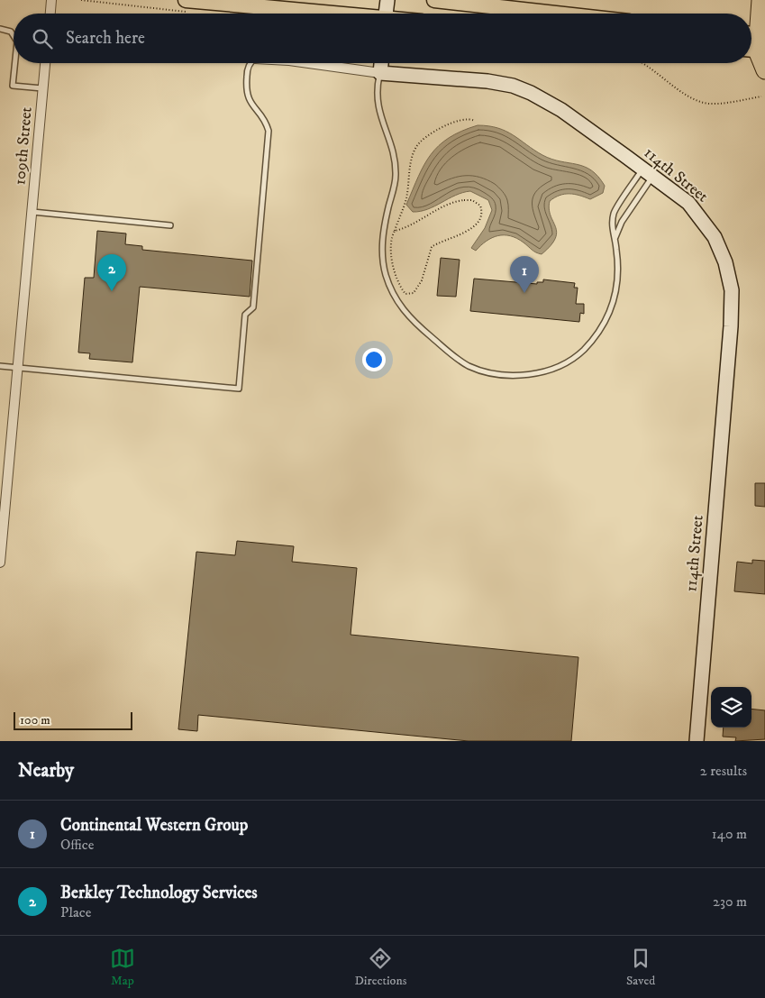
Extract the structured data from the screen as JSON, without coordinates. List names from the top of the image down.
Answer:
{
  "streets": {
    "street": ["109th Street", "114th Street"]
  },
  "scale_bar": "100 m",
  "page": {
    "search": "Search here",
    "pins": ["2", "1"],
    "scale": "100 m",
    "heading": ["Nearby", "2 results"],
    "list": [
      {
        "mark": "1",
        "name": "Continental Western Group",
        "note": "Office",
        "value": "140 m"
      },
      {
        "mark": "2",
        "name": "Berkley Technology Services",
        "note": "Place",
        "value": "230 m"
      }
    ],
    "nav": ["Map", "Directions", "Saved"]
  }
}
